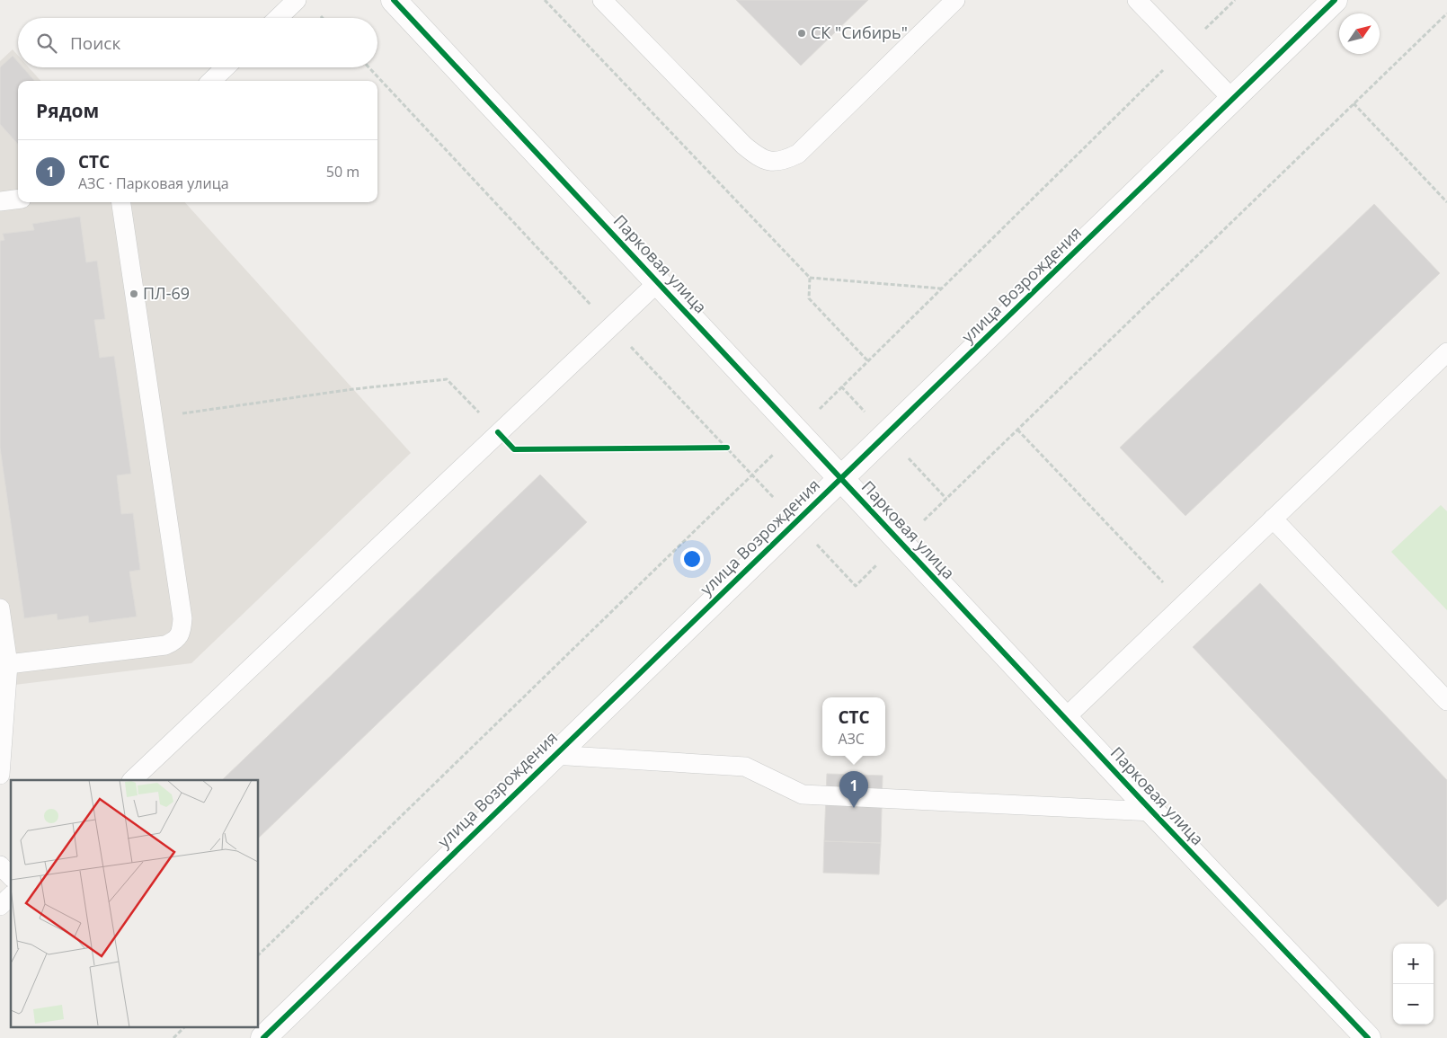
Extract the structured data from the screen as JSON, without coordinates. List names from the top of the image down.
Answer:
{
  "streets": {
    "street": ["Парковая улица", "улица Возрождения"]
  },
  "crossings": [
    ["Парковая улица", "улица Возрождения"]
  ],
  "places": ["СК \"Сибирь\"", "ПЛ-69"],
  "north": "top right",
  "page": {
    "search": "Поиск",
    "heading": "Рядом",
    "list": [
      {
        "mark": "1",
        "name": "СТС",
        "note": "АЗС · Парковая улица",
        "value": "50 m"
      }
    ],
    "popup": ["СТС", "АЗС"],
    "pins": "1",
    "map_buttons": ["+", "−"]
  }
}
